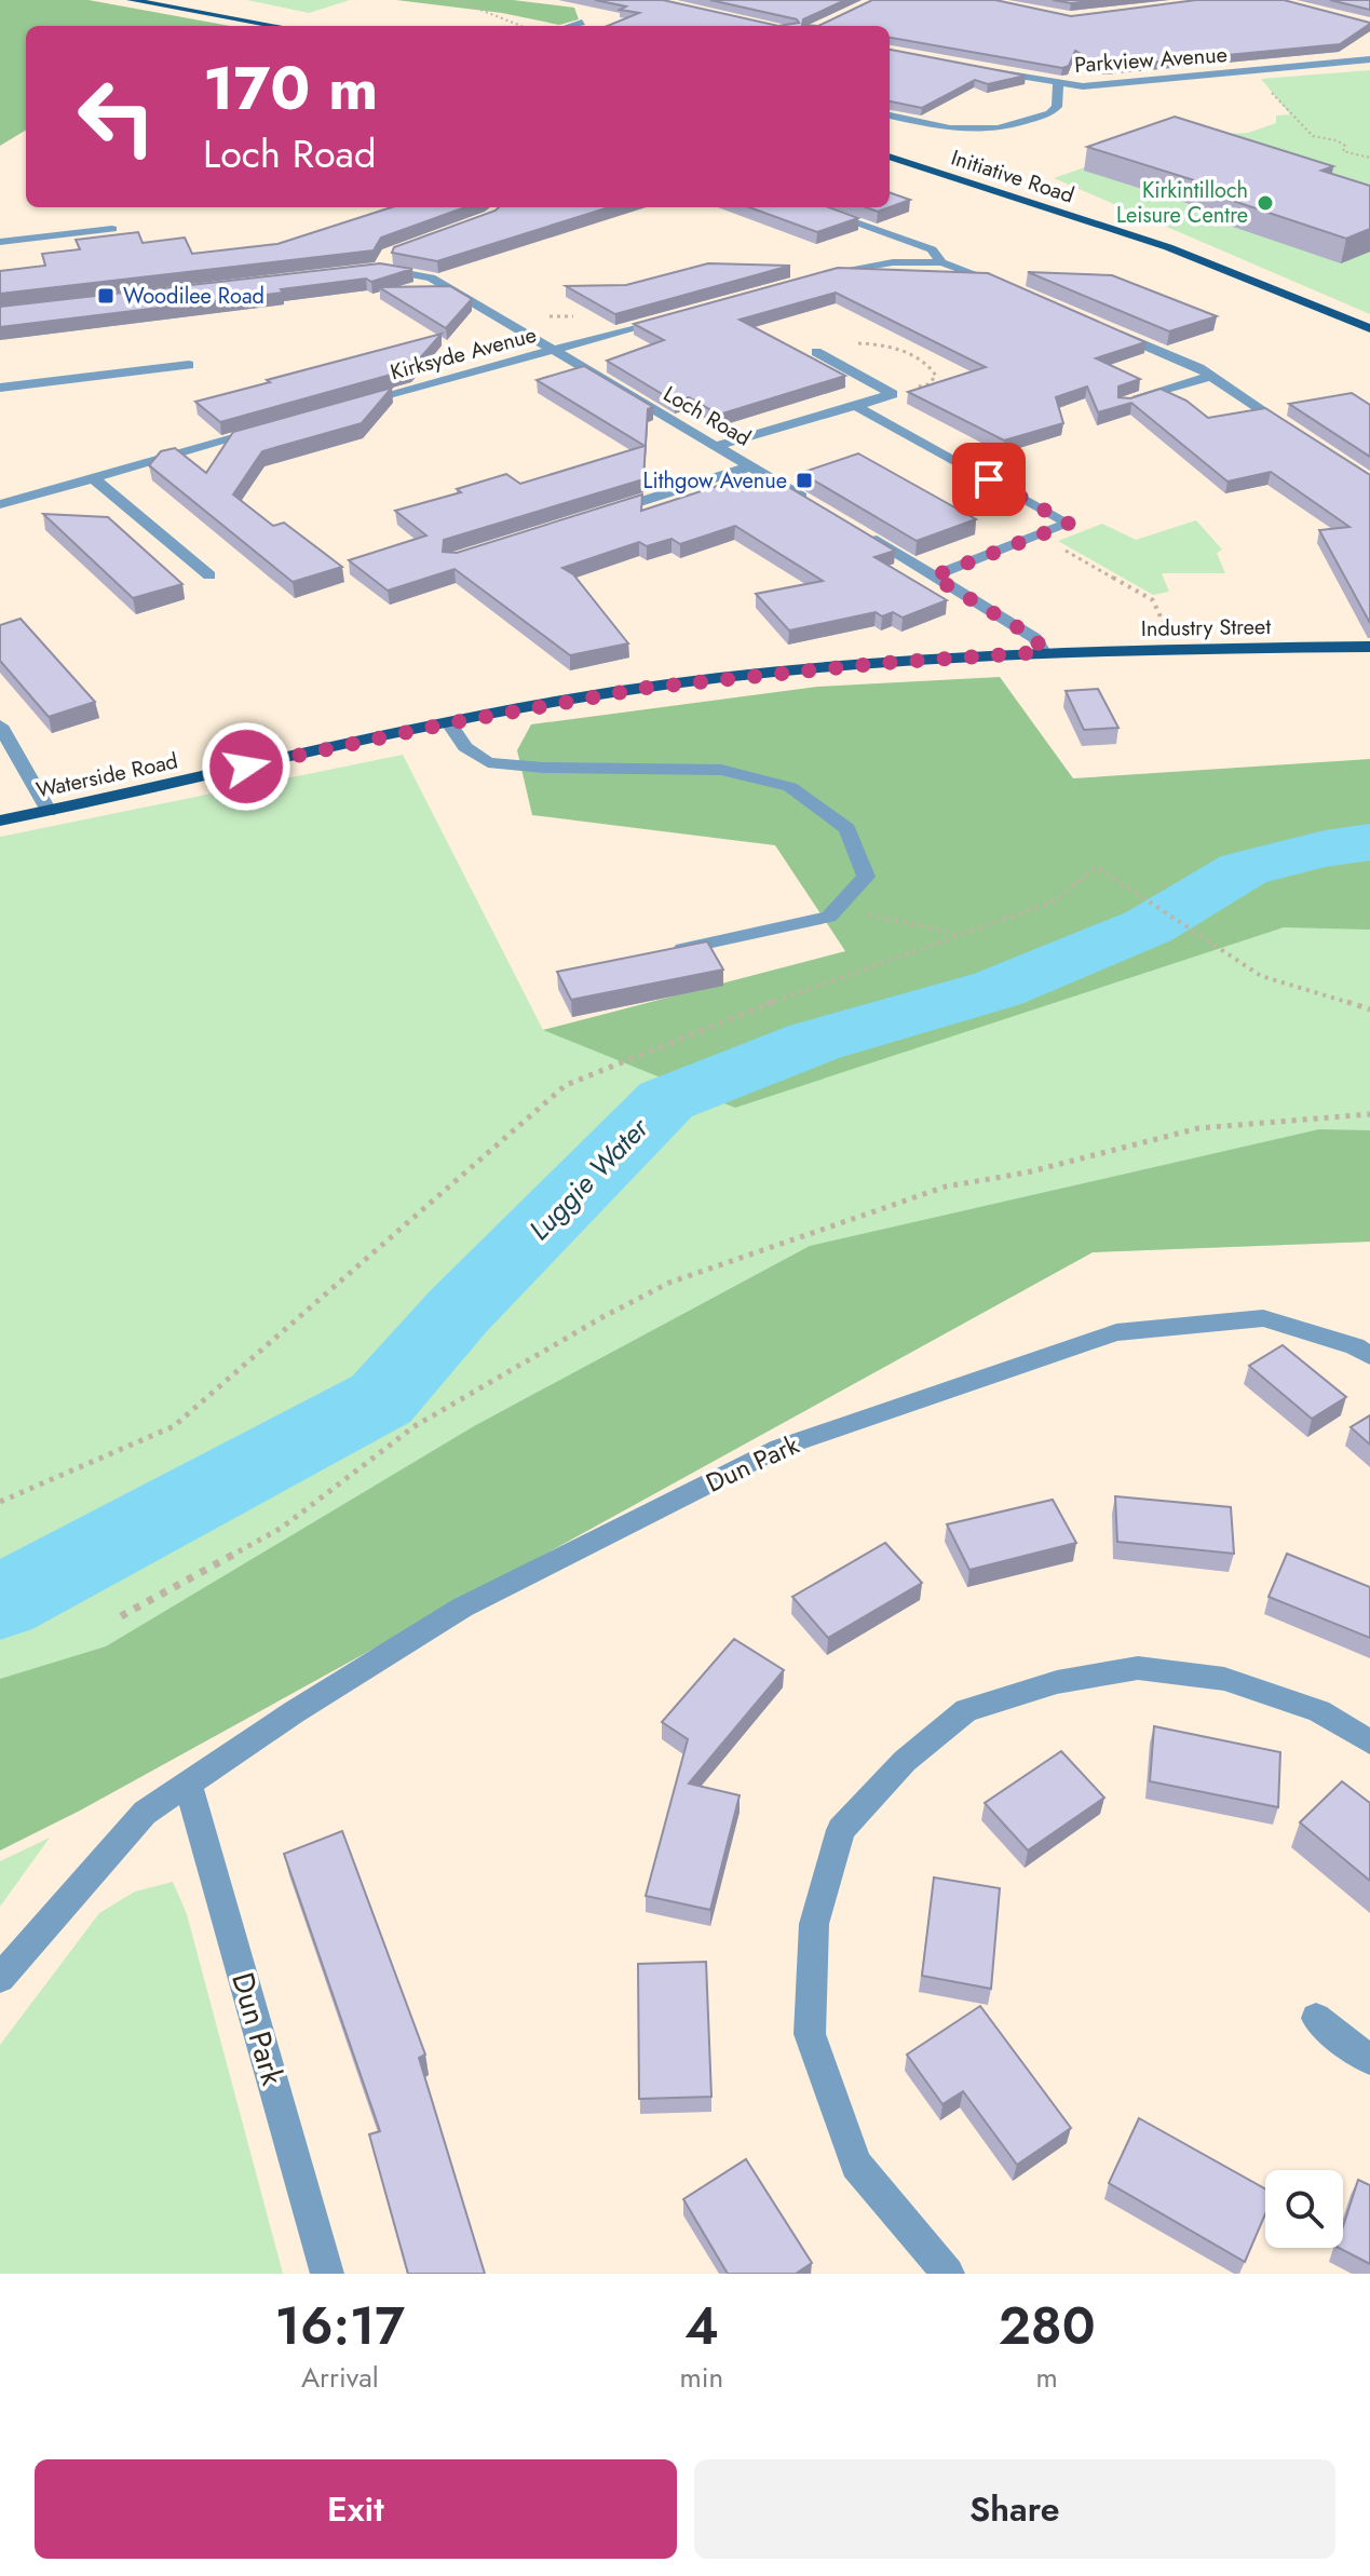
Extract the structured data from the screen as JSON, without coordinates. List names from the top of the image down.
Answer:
{
  "streets": {
    "main road": ["Initiative Road", "Industry Street", "Waterside Road"],
    "street": [
      "Parkview Avenue",
      "Kirksyde Avenue",
      "Loch Road",
      "Dun Park"
    ]
  },
  "crossings": [
    ["Kirksyde Avenue", "Loch Road"],
    ["Industry Street", "Waterside Road"]
  ],
  "water": ["Luggie Water"],
  "places": {
    "other": ["Kirkintilloch Leisure Centre"],
    "transit": ["Woodilee Road", "Lithgow Avenue"]
  },
  "page": {
    "turn": ["170 m", "Loch Road"],
    "eta": [
      "16:17",
      "Arrival",
      "4",
      "min",
      "280",
      "m"
    ],
    "buttons": ["Exit", "Share"]
  }
}
